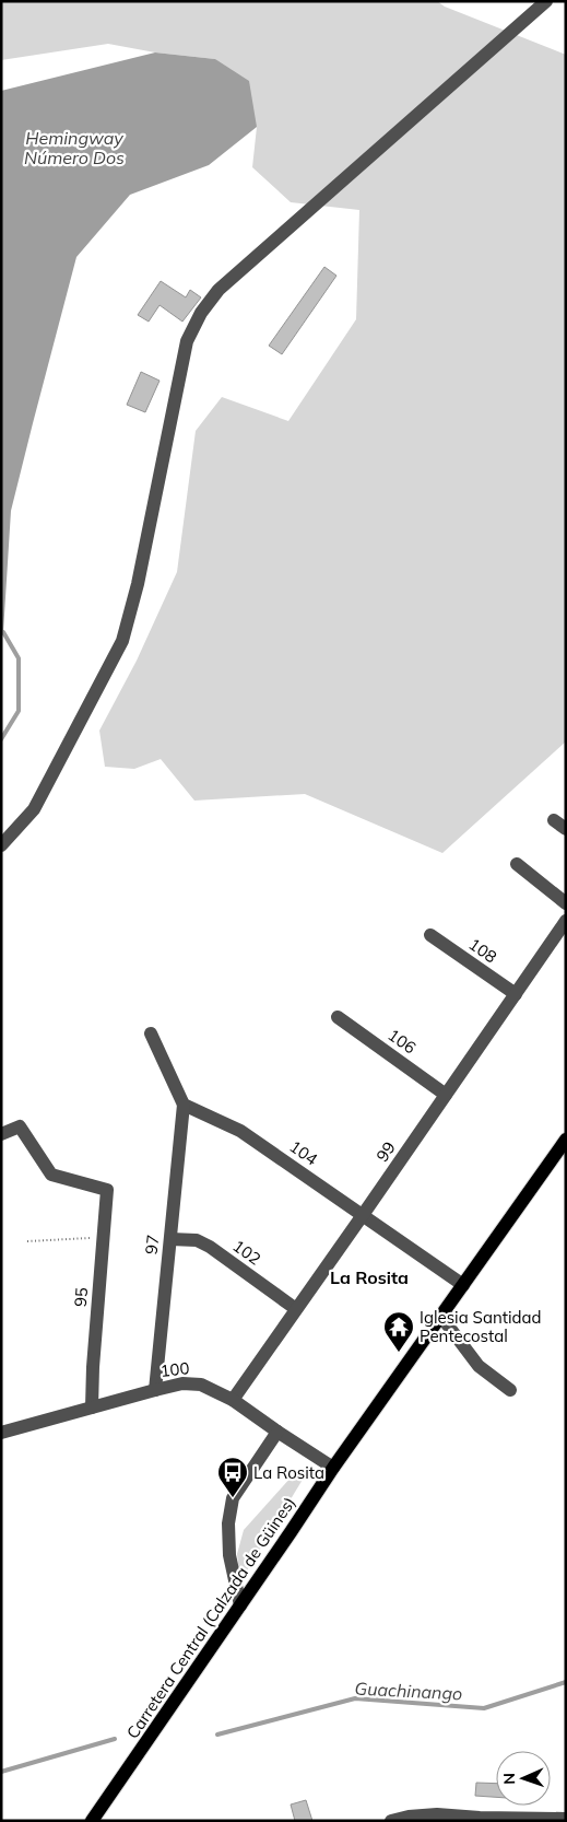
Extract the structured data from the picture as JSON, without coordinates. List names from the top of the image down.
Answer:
{
  "streets": {
    "main road": ["Carretera Central (Calzada de Güines)"],
    "street": [
      "108",
      "106",
      "99",
      "104",
      "97",
      "102",
      "95",
      "100"
    ]
  },
  "crossings": [
    ["108", "99"],
    ["106", "99"],
    ["99", "104"],
    ["99", "102"],
    ["99", "100"],
    ["104", "97"],
    ["104", "Carretera Central (Calzada de Güines)"],
    ["97", "102"],
    ["97", "100"],
    ["95", "100"],
    ["100", "Carretera Central (Calzada de Güines)"]
  ],
  "districts": ["La Rosita"],
  "water": ["Hemingway Número Dos", "Guachinango"],
  "places": {
    "temple": ["Iglesia Santidad Pentecostal"],
    "bus stop": ["La Rosita"]
  },
  "north": "left"
}
